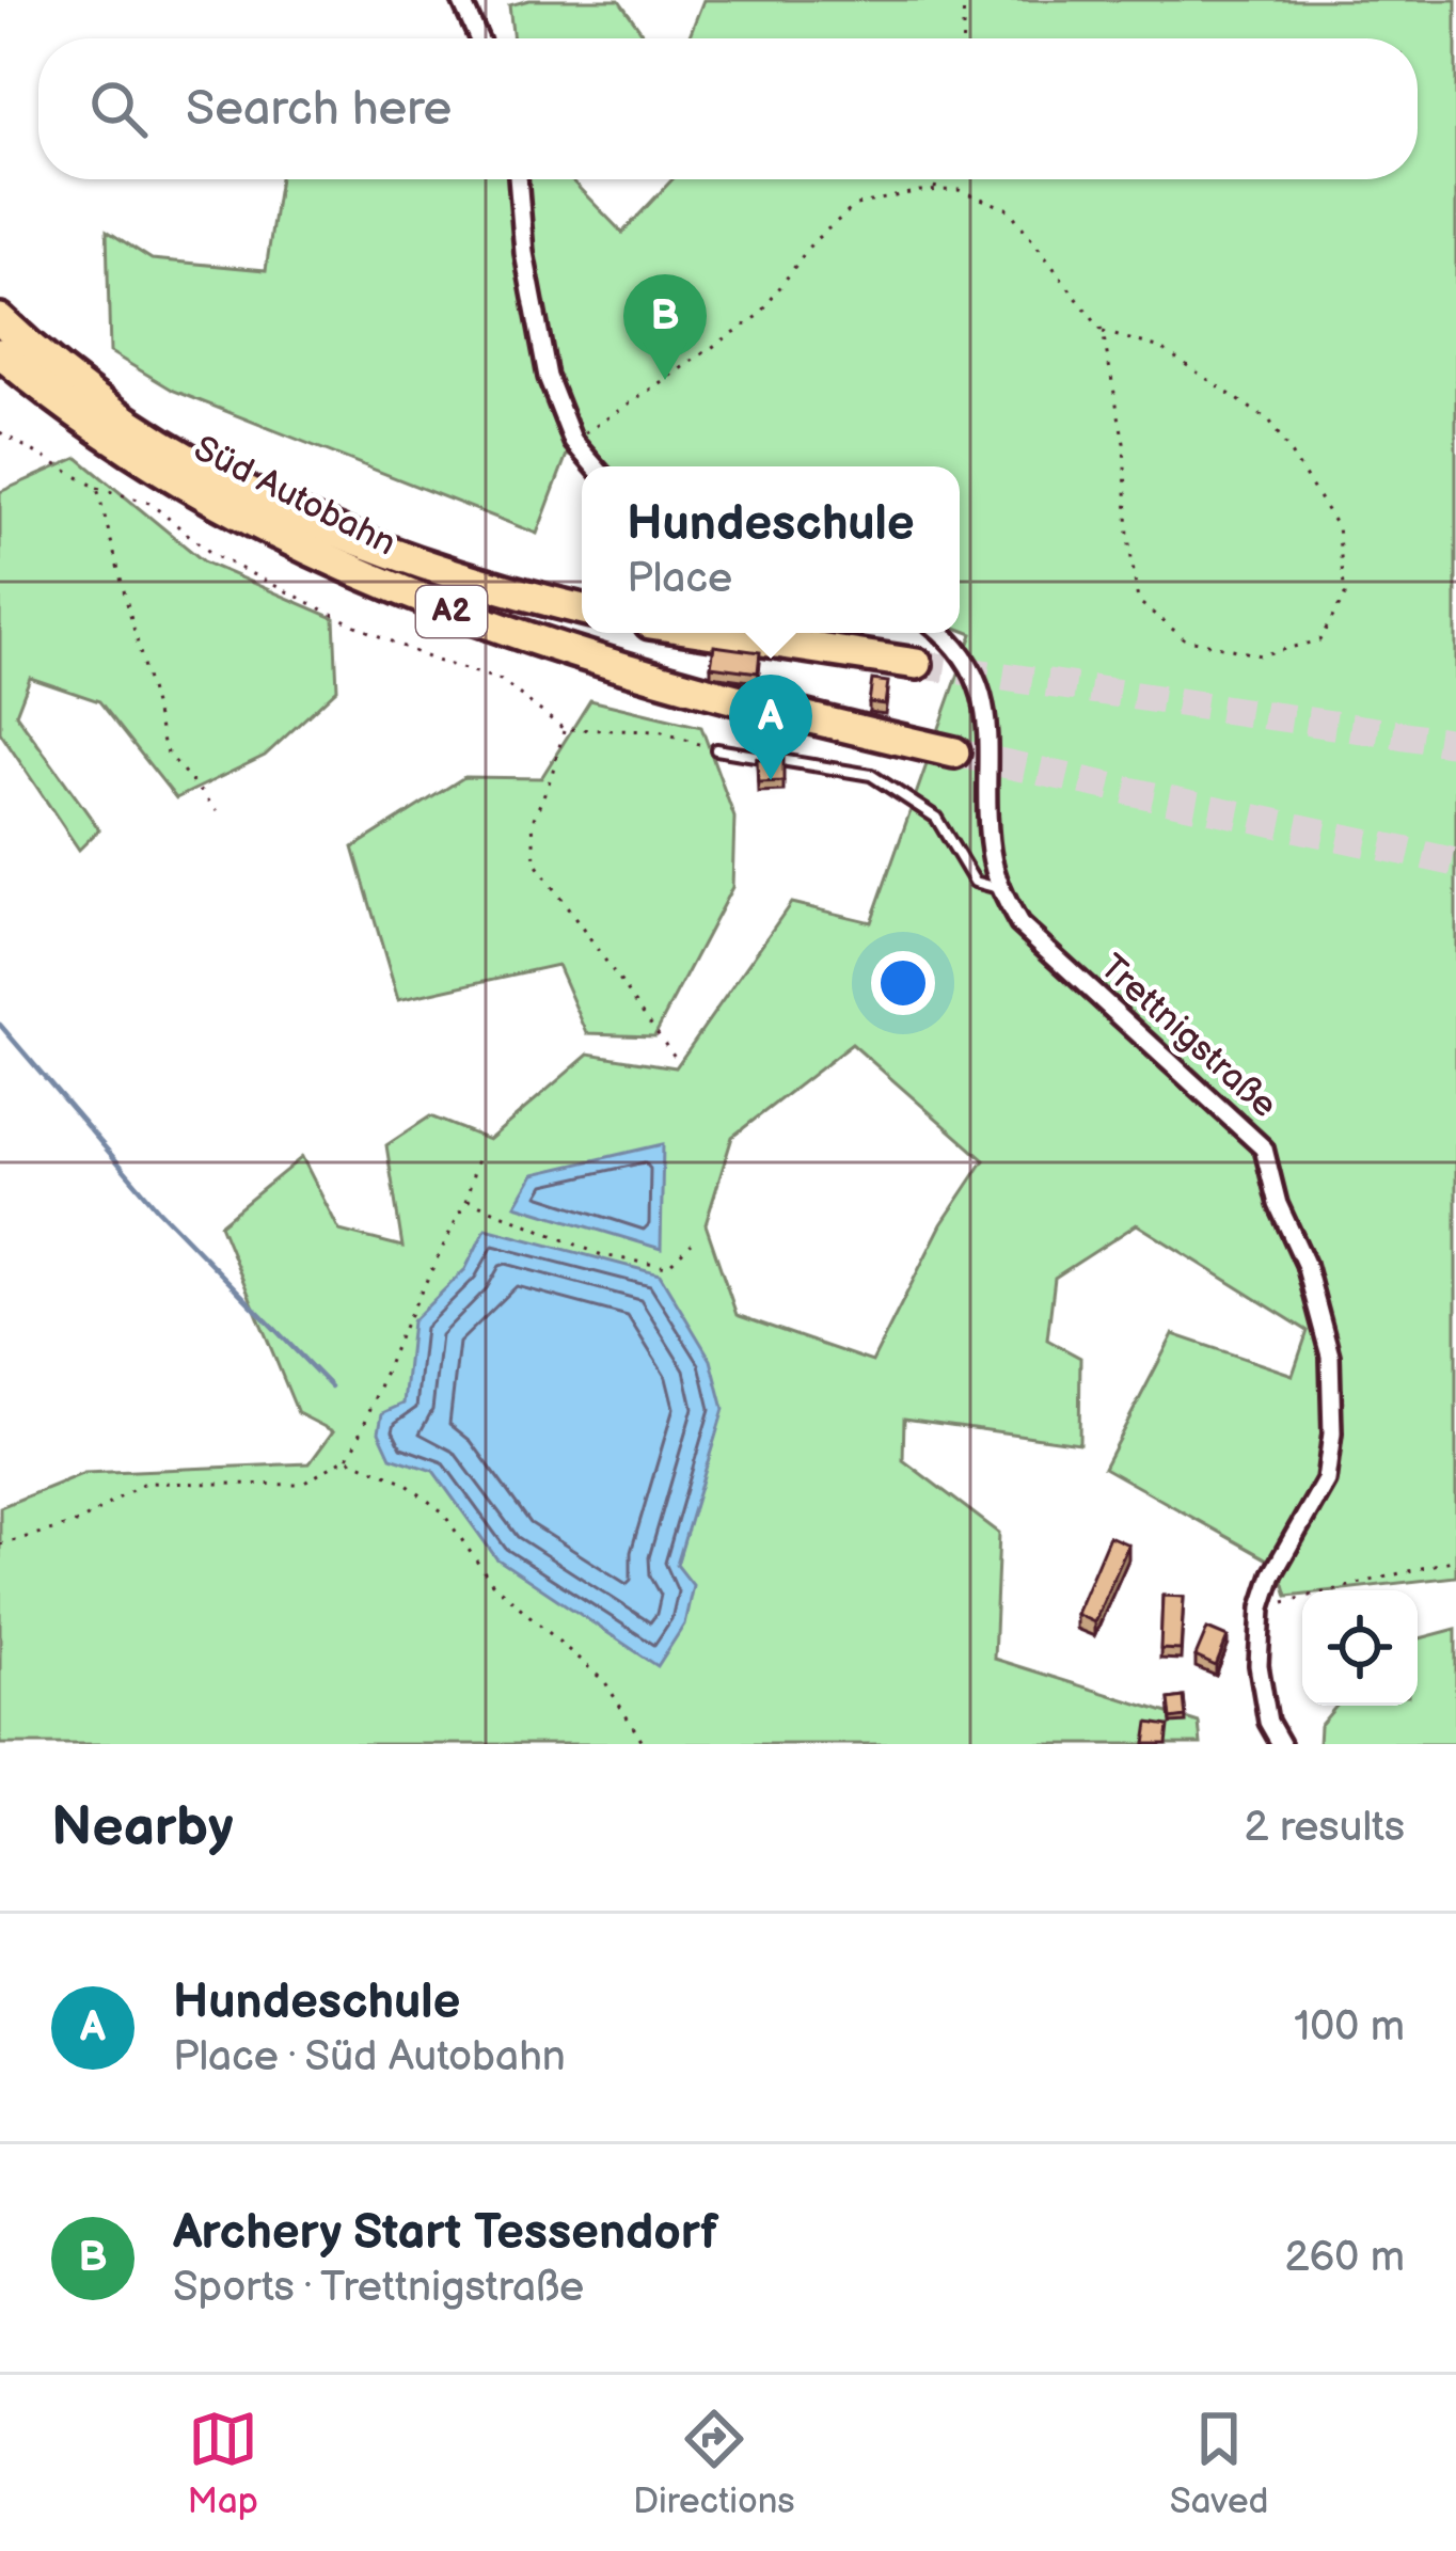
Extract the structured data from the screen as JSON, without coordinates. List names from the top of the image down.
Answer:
{
  "streets": {
    "highway": ["Süd Autobahn", "A2"],
    "street": ["Trettnigstraße"]
  },
  "page": {
    "search": "Search here",
    "pins": ["B", "A"],
    "popup": ["Hundeschule", "Place"],
    "heading": ["Nearby", "2 results"],
    "list": [
      {
        "mark": "A",
        "name": "Hundeschule",
        "note": "Place · Süd Autobahn",
        "value": "100 m"
      },
      {
        "mark": "B",
        "name": "Archery Start Tessendorf",
        "note": "Sports · Trettnigstraße",
        "value": "260 m"
      }
    ],
    "nav": ["Map", "Directions", "Saved"]
  }
}
